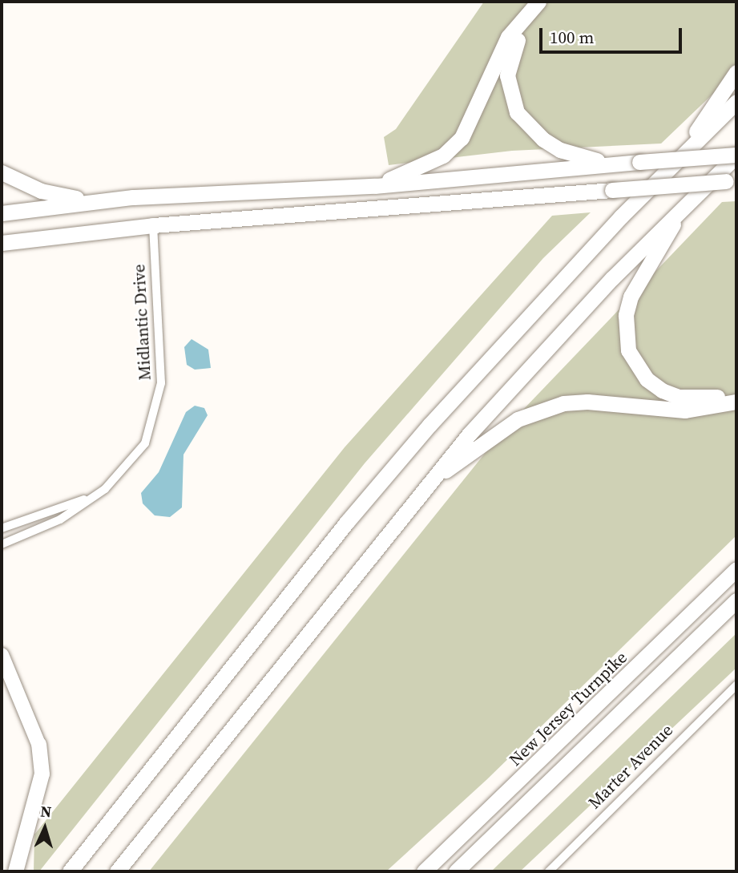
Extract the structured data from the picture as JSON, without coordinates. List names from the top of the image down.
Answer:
{
  "streets": {
    "highway": ["New Jersey Turnpike"],
    "street": ["Midlantic Drive", "Marter Avenue"]
  },
  "scale_bar": "100 m",
  "north": "top"
}
